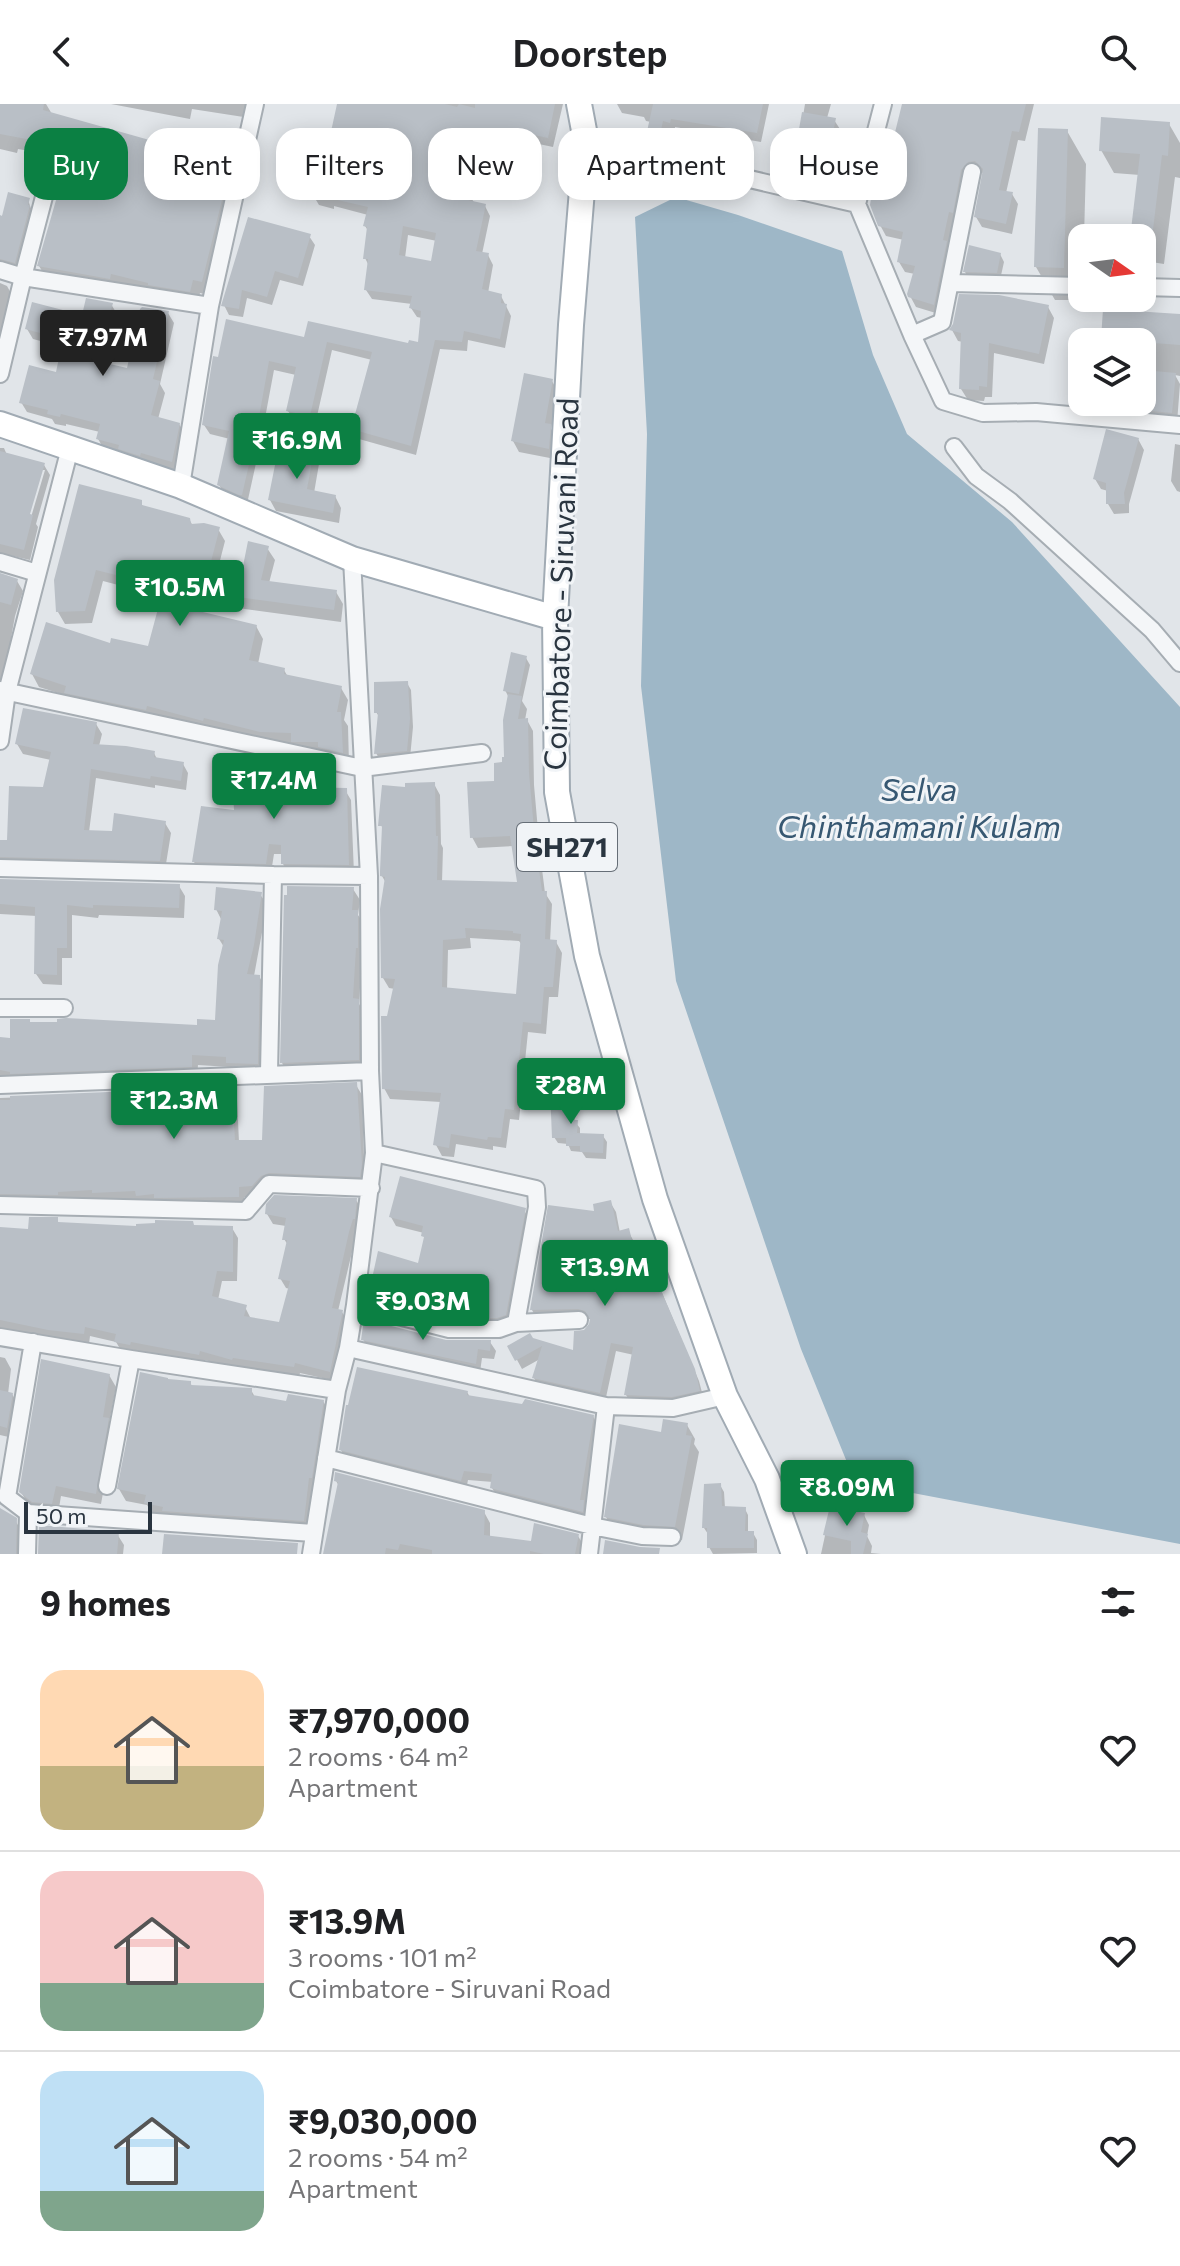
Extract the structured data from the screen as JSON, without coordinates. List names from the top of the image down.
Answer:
{
  "streets": {
    "main road": ["Coimbatore - Siruvani Road", "SH271"]
  },
  "water": ["Selva Chinthamani Kulam"],
  "scale_bar": "50 m",
  "north": "right",
  "page": {
    "header": "Doorstep",
    "chip": [
      "Buy",
      "Rent",
      "Filters",
      "New",
      "Apartment",
      "House"
    ],
    "price": [
      "₹7.97M",
      "₹16.9M",
      "₹10.5M",
      "₹17.4M",
      "₹28M",
      "₹12.3M",
      "₹13.9M",
      "₹9.03M",
      "₹8.09M"
    ],
    "scale": "50 m",
    "heading": "9 homes",
    "list": [
      {
        "name": "₹7,970,000",
        "note": "2 rooms · 64 m² · Apartment"
      },
      {
        "name": "₹13.9M",
        "note": "3 rooms · 101 m² · Coimbatore - Siruvani Road"
      },
      {
        "name": "₹9,030,000",
        "note": "2 rooms · 54 m² · Apartment"
      }
    ]
  }
}
